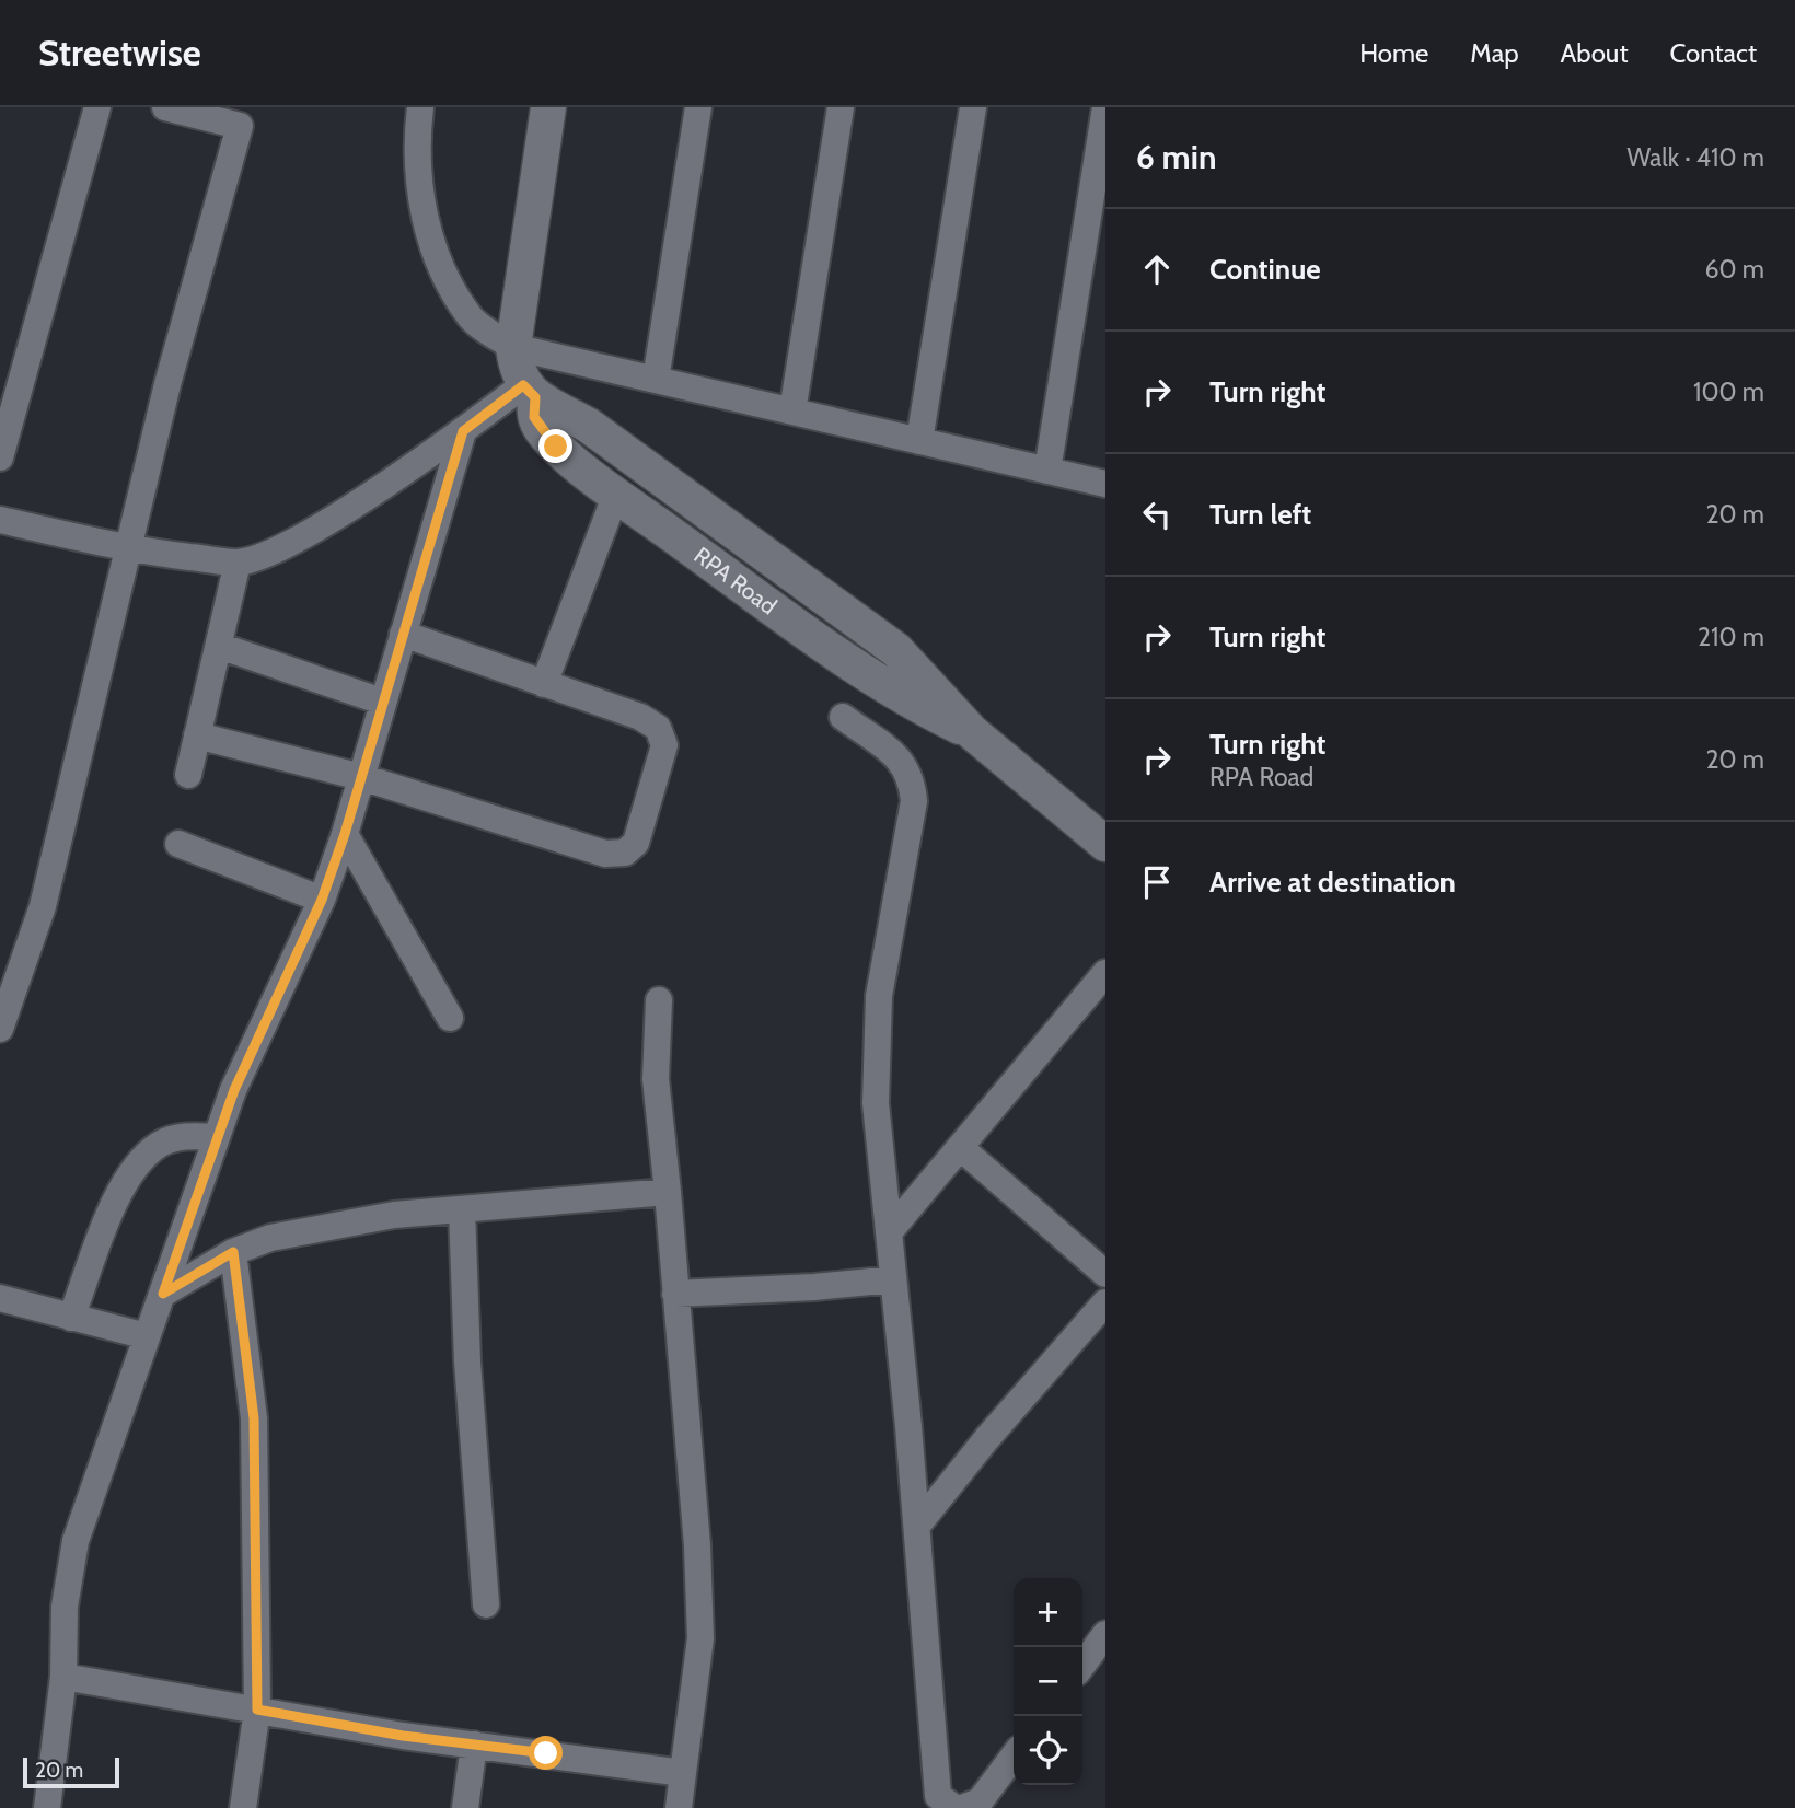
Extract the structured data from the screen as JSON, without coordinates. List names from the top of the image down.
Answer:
{
  "streets": {
    "street": ["RPA Road"]
  },
  "scale_bar": "20 m",
  "page": {
    "header": "Streetwise",
    "nav": [
      "Home",
      "Map",
      "About",
      "Contact"
    ],
    "heading": ["6 min", "Walk · 410 m"],
    "list": [
      ["Continue", "60 m"],
      ["Turn right", "100 m"],
      ["Turn left", "20 m"],
      ["Turn right", "210 m"],
      ["Turn right", "RPA Road", "20 m"],
      "Arrive at destination"
    ],
    "map_buttons": ["+", "−"],
    "scale": "20 m"
  }
}
